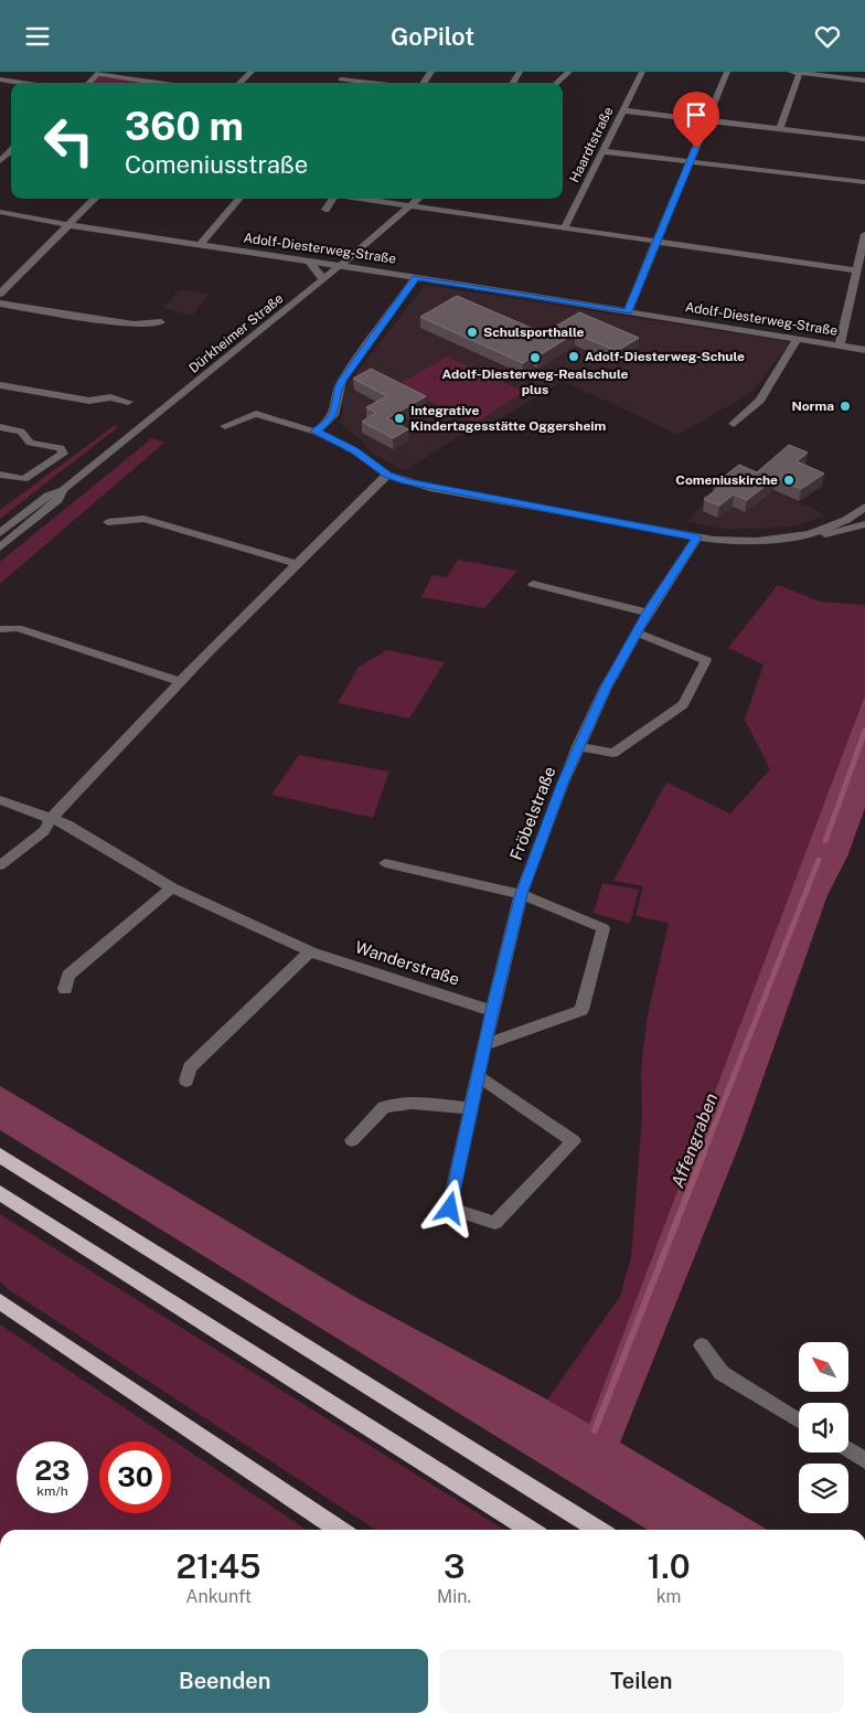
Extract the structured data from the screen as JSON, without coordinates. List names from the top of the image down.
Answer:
{
  "streets": {
    "street": [
      "Haardtstraße",
      "Adolf-Diesterweg-Straße",
      "Dürkheimer Straße",
      "Fröbelstraße",
      "Wanderstraße"
    ]
  },
  "crossings": [
    ["Adolf-Diesterweg-Straße", "Dürkheimer Straße"],
    ["Fröbelstraße", "Wanderstraße"]
  ],
  "water": ["Affengraben"],
  "places": [
    "Schulsporthalle",
    "Adolf-Diesterweg-Schule",
    "Adolf-Diesterweg-Realschule plus",
    "Norma",
    "Integrative Kindertagesstätte Oggersheim",
    "Comeniuskirche"
  ],
  "north": "top left",
  "page": {
    "header": "GoPilot",
    "turn": ["360 m", "Comeniusstraße"],
    "speed": "23 km/h",
    "limit": "30",
    "eta": [
      "21:45",
      "Ankunft",
      "3",
      "Min.",
      "1.0",
      "km"
    ],
    "buttons": ["Beenden", "Teilen"]
  }
}
